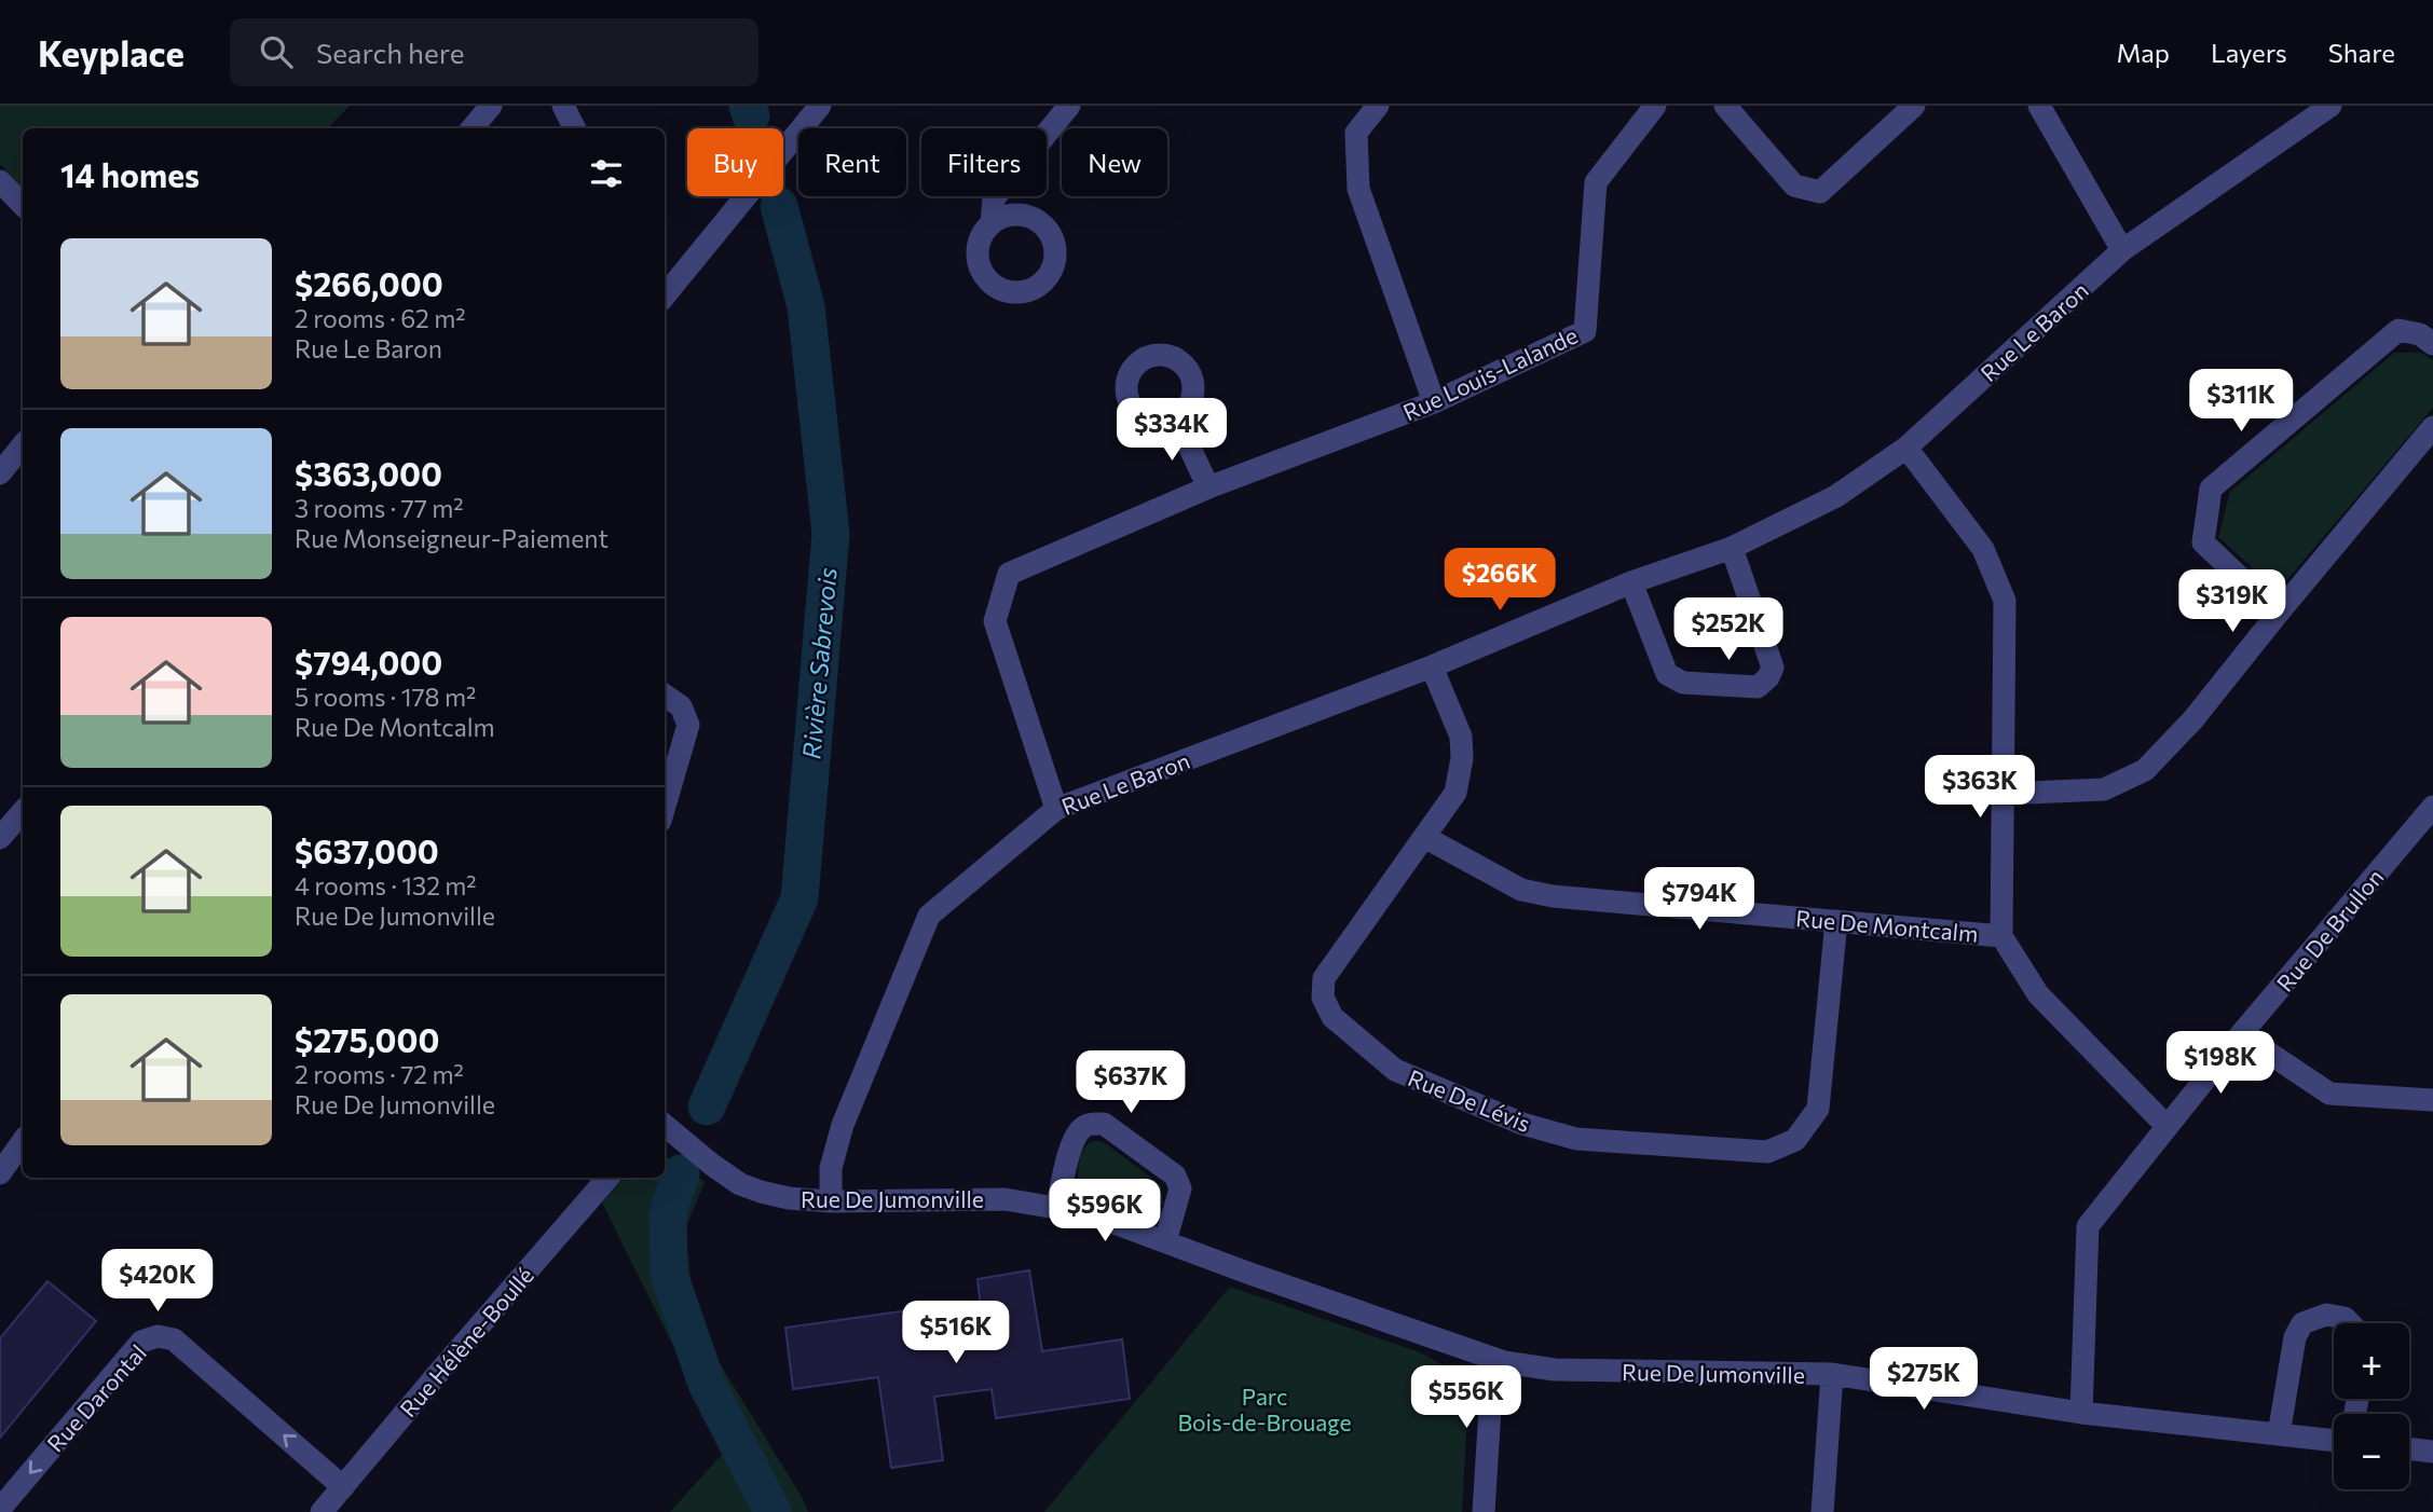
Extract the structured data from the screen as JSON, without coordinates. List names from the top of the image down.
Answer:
{
  "streets": {
    "street": [
      "Rue Le Baron",
      "Rue Louis-Lalande",
      "Rue De Montcalm",
      "Rue De Brullon",
      "Rue De Lévis",
      "Rue De Jumonville",
      "Rue Hélène-Boullé",
      "Rue Darontal"
    ]
  },
  "crossings": [
    ["Rue Le Baron", "Rue Louis-Lalande"],
    ["Rue Le Baron", "Rue De Lévis"],
    ["Rue Le Baron", "Rue De Jumonville"],
    ["Rue De Montcalm", "Rue De Lévis"],
    ["Rue De Brullon", "Rue De Jumonville"],
    ["Rue Hélène-Boullé", "Rue Darontal"]
  ],
  "water": ["Rivière Sabrevois"],
  "parks": ["Parc Bois-de-Brouage"],
  "page": {
    "header": "Keyplace",
    "search": "Search here",
    "nav": ["Map", "Layers", "Share"],
    "chip": [
      "Buy",
      "Rent",
      "Filters",
      "New"
    ],
    "heading": "14 homes",
    "list": [
      {
        "name": "$266,000",
        "note": "2 rooms · 62 m² · Rue Le Baron"
      },
      {
        "name": "$363,000",
        "note": "3 rooms · 77 m² · Rue Monseigneur-Paiement"
      },
      {
        "name": "$794,000",
        "note": "5 rooms · 178 m² · Rue De Montcalm"
      },
      {
        "name": "$637,000",
        "note": "4 rooms · 132 m² · Rue De Jumonville"
      },
      {
        "name": "$275,000",
        "note": "2 rooms · 72 m² · Rue De Jumonville"
      }
    ],
    "price": [
      "$311K",
      "$334K",
      "$266K",
      "$319K",
      "$252K",
      "$363K",
      "$794K",
      "$198K",
      "$637K",
      "$596K",
      "$420K",
      "$516K",
      "$275K",
      "$556K"
    ],
    "map_buttons": ["+", "−"]
  }
}
